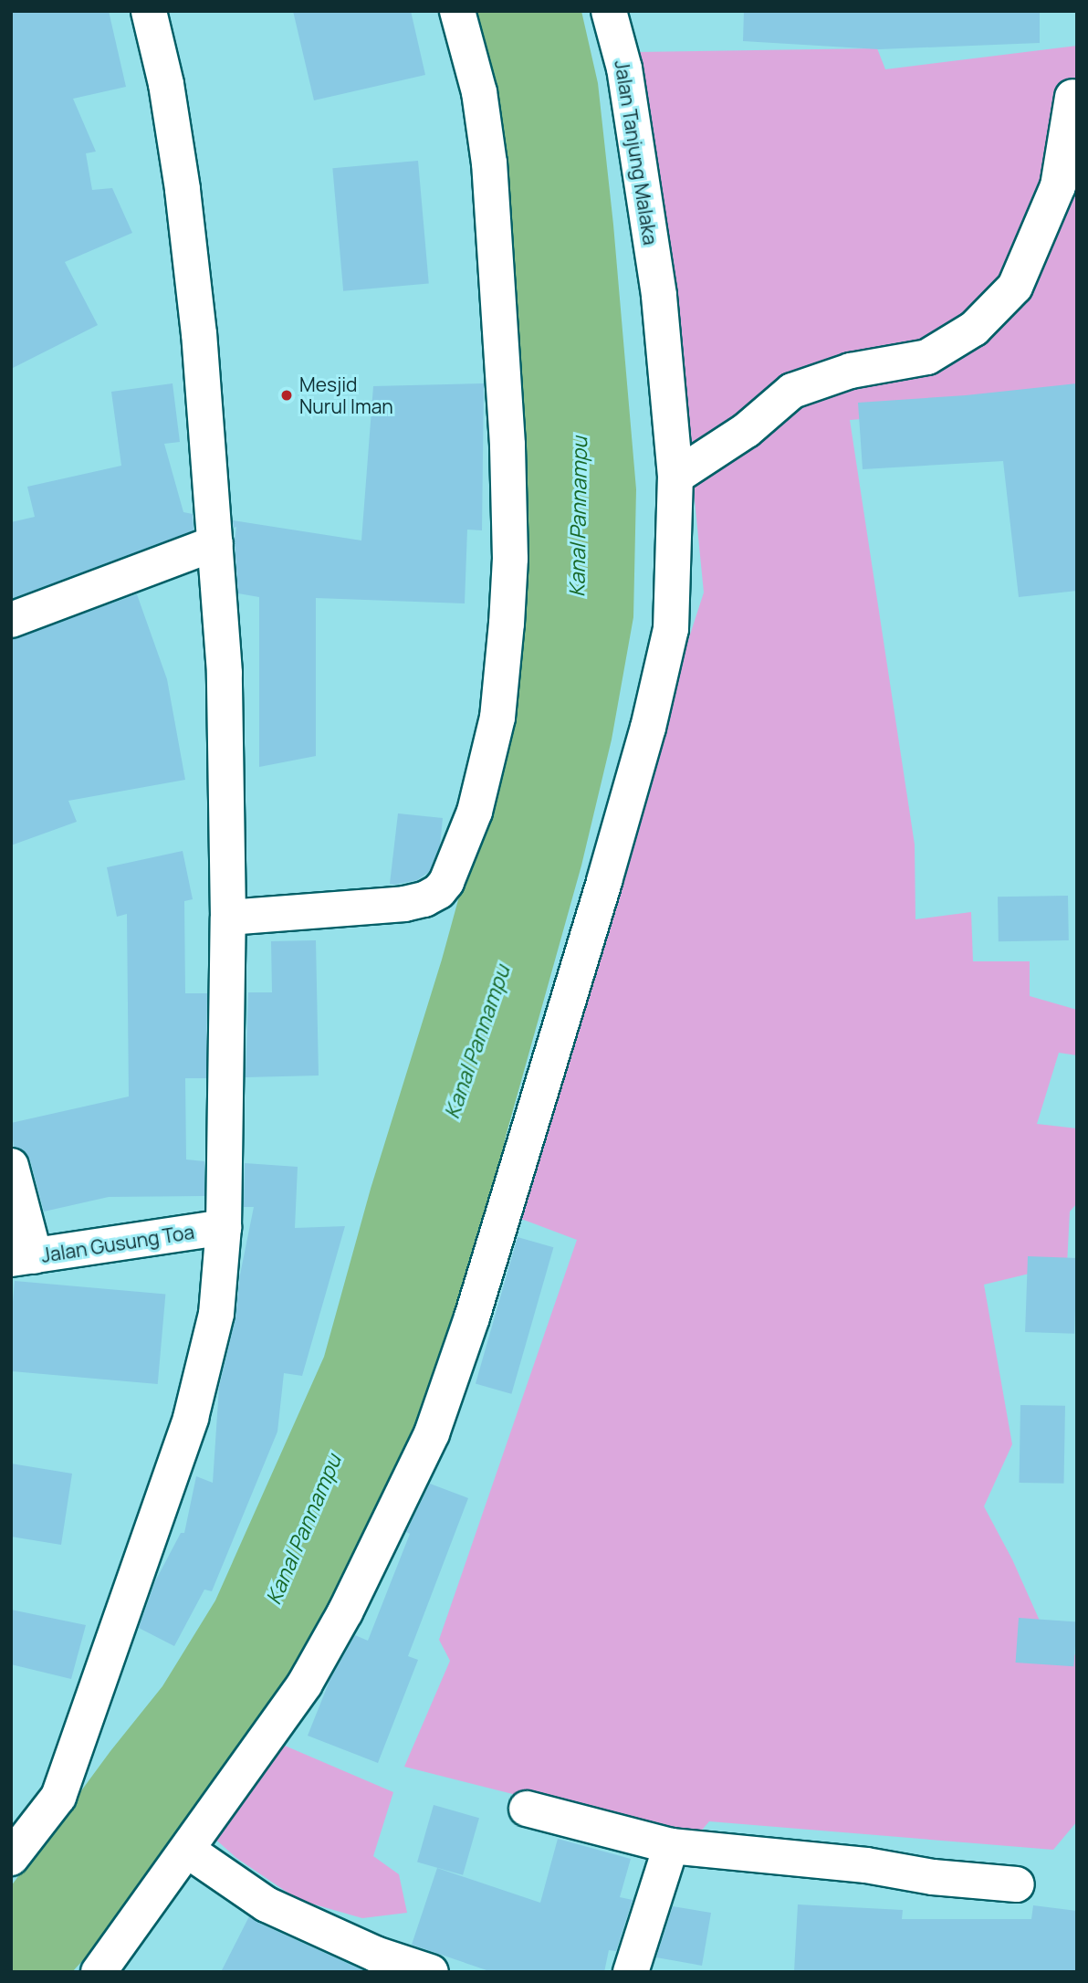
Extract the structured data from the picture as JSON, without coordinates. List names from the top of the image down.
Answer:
{
  "streets": {
    "street": ["Jalan Tanjung Malaka", "Jalan Gusung Toa"]
  },
  "water": ["Kanal Pannampu"],
  "places": ["Mesjid Nurul Iman"]
}
